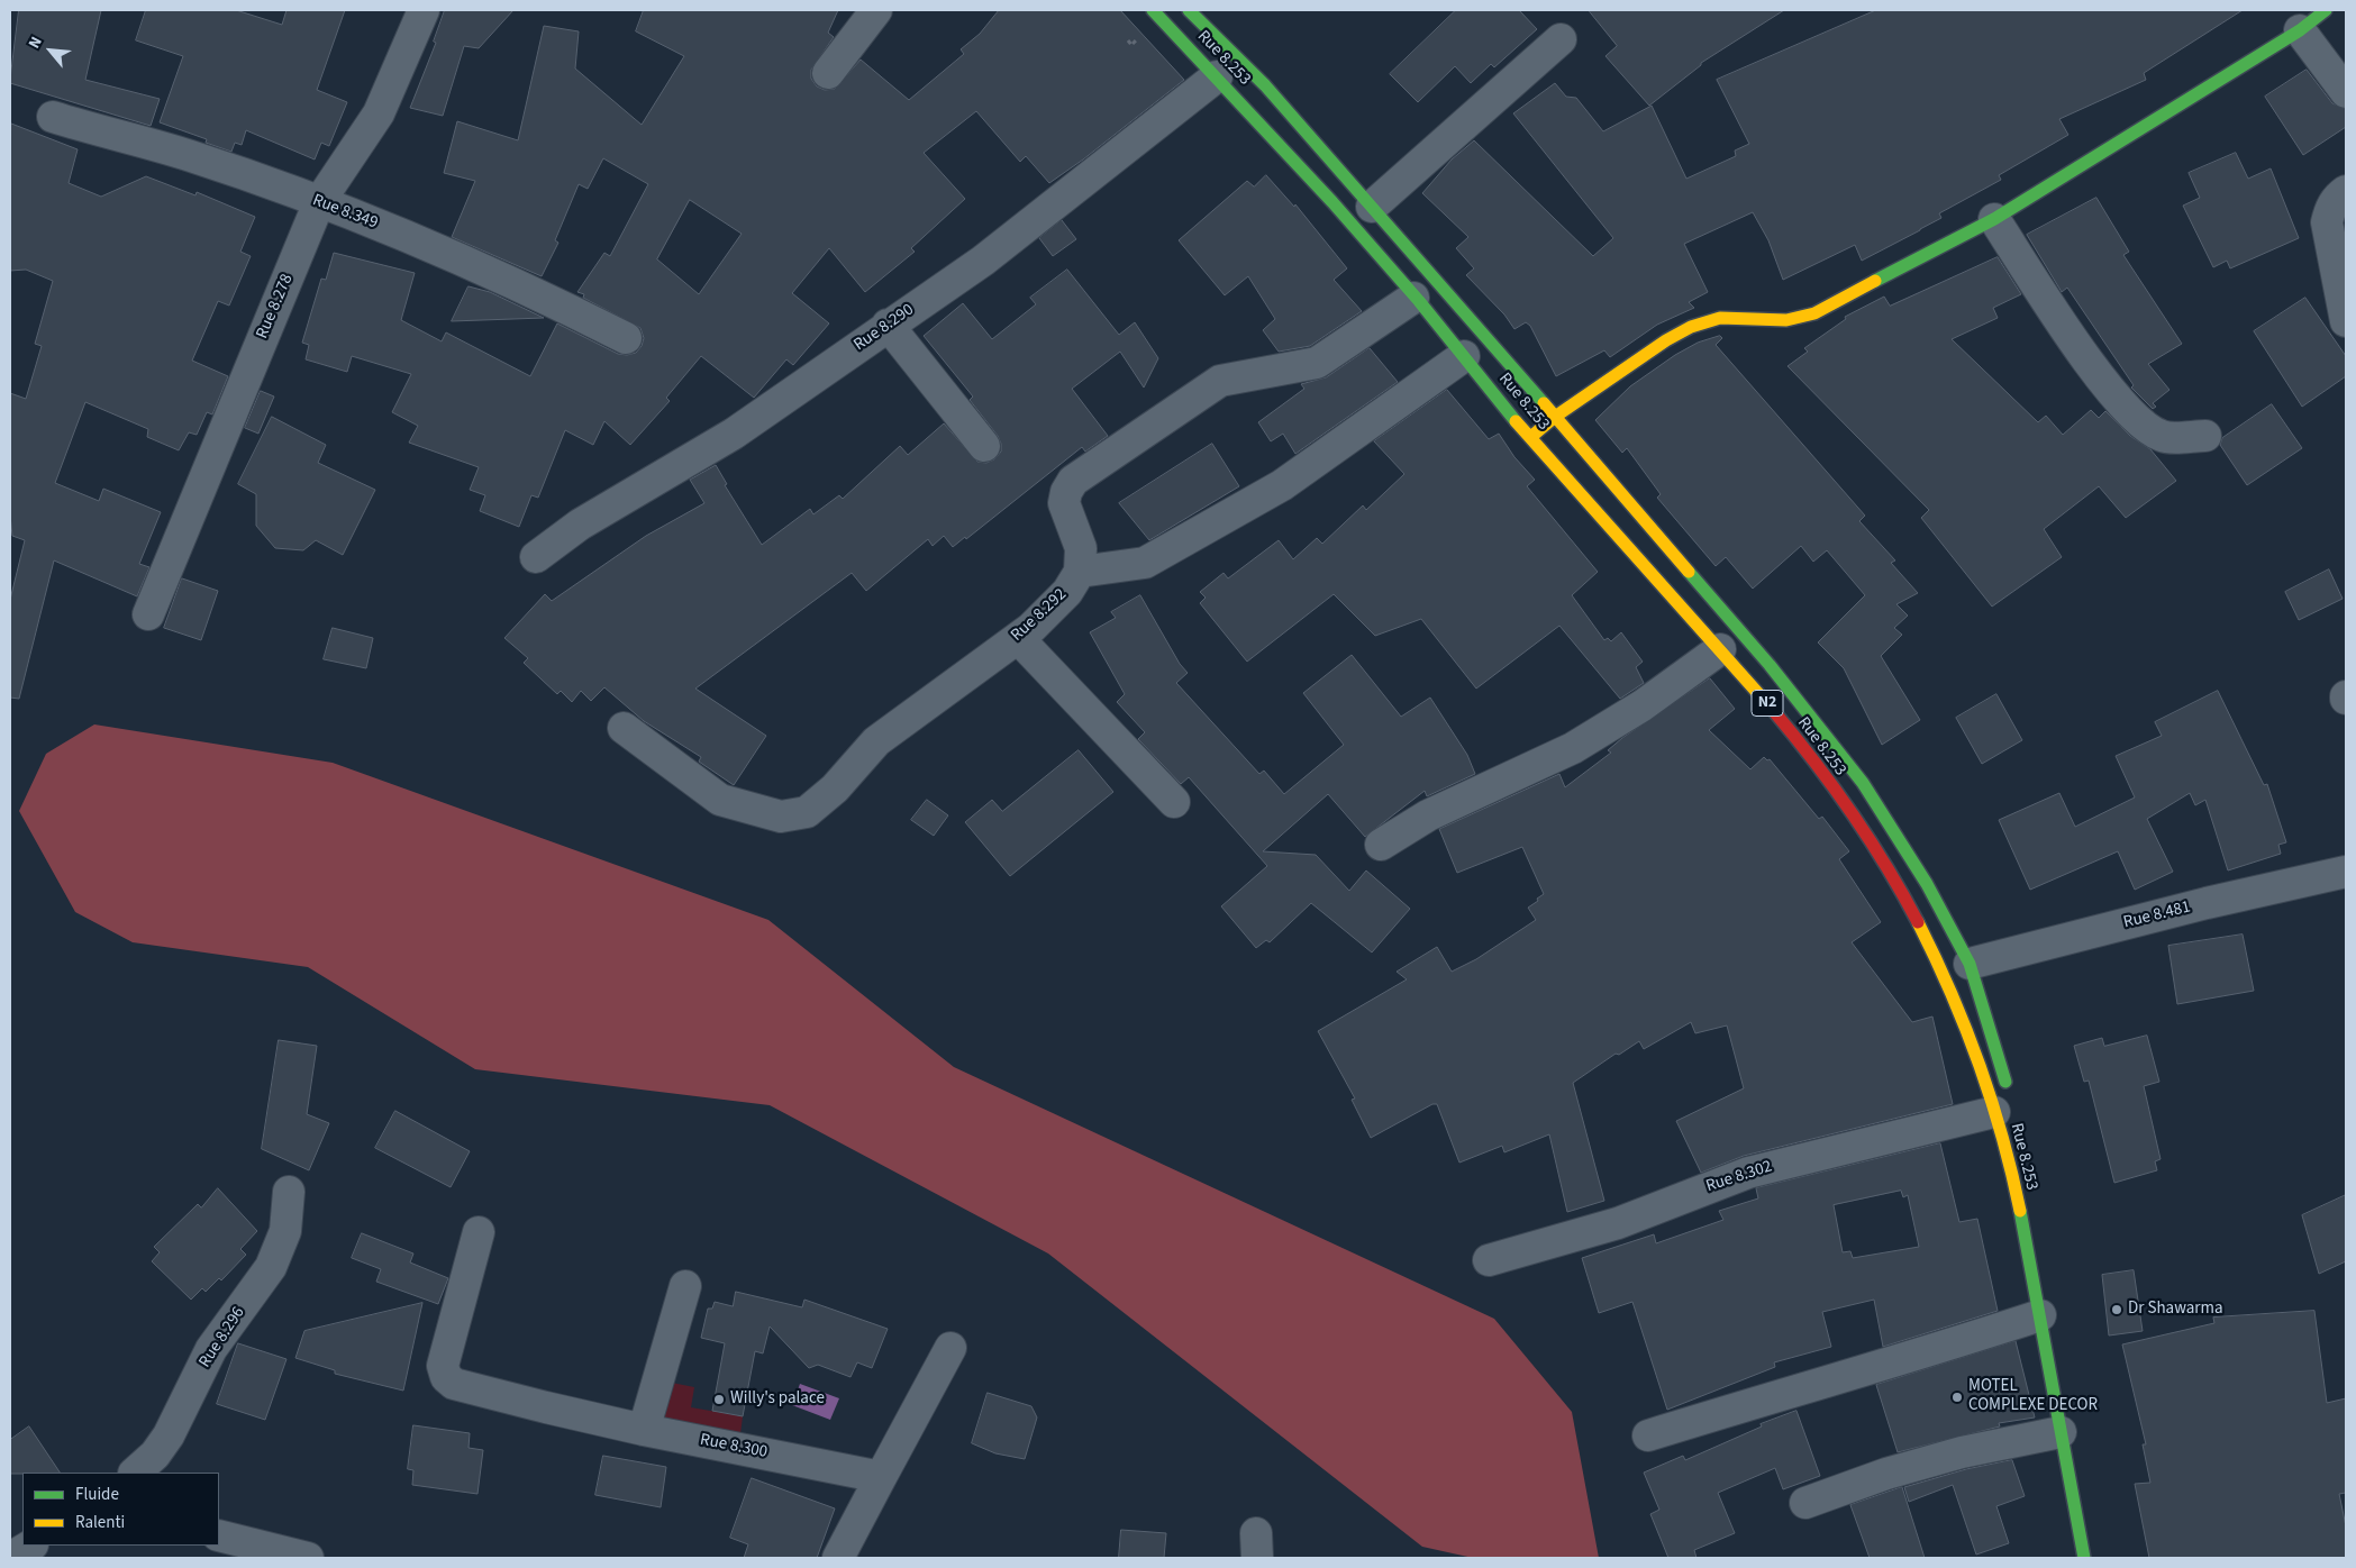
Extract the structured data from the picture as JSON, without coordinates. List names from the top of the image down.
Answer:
{
  "streets": {
    "main road": ["Rue 8.253", "N2"],
    "street": [
      "Rue 8.349",
      "Rue 8.278",
      "Rue 8.290",
      "Rue 8.292",
      "Rue 8.481",
      "Rue 8.302",
      "Rue 8.296",
      "Rue 8.300"
    ]
  },
  "crossings": [
    ["Rue 8.253", "Rue 8.290"],
    ["Rue 8.253", "Rue 8.481"],
    ["Rue 8.253", "Rue 8.302"],
    ["Rue 8.349", "Rue 8.278"]
  ],
  "places": ["Dr Shawarma", "MOTEL COMPLEXE DECOR", "Willy's palace"],
  "legend": ["Fluide", "Ralenti"],
  "north": "top left"
}
